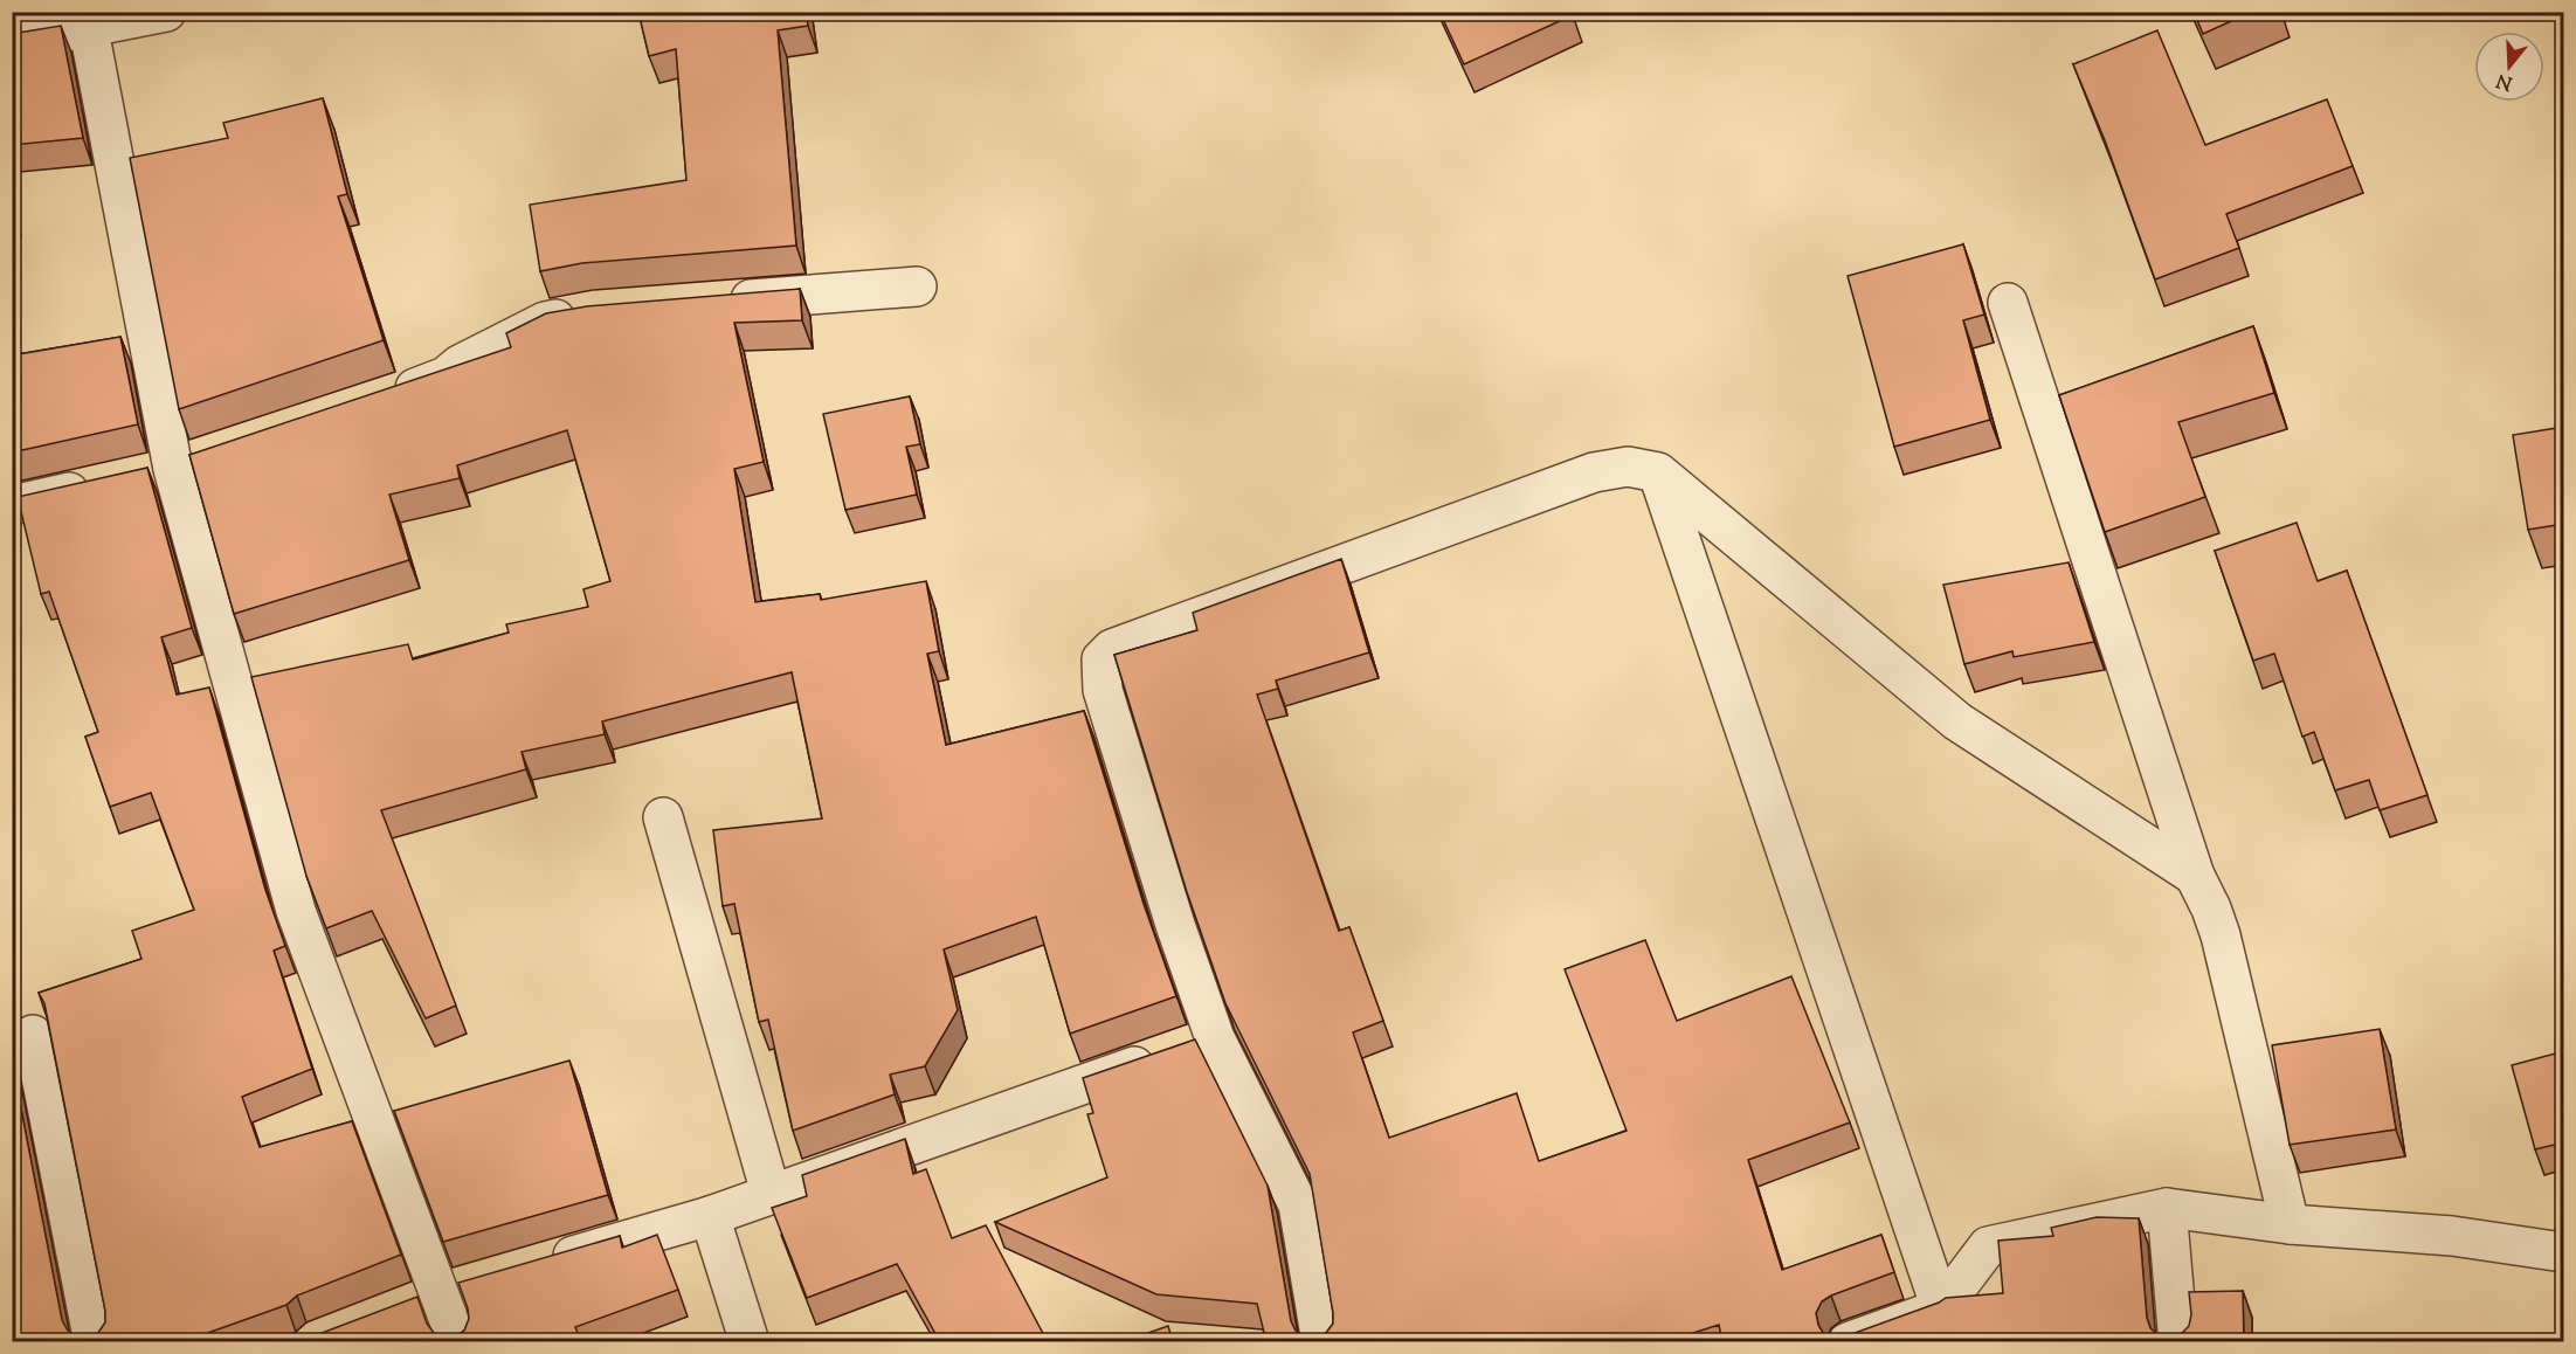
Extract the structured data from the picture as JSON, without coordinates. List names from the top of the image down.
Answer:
{
  "north": "bottom"
}
